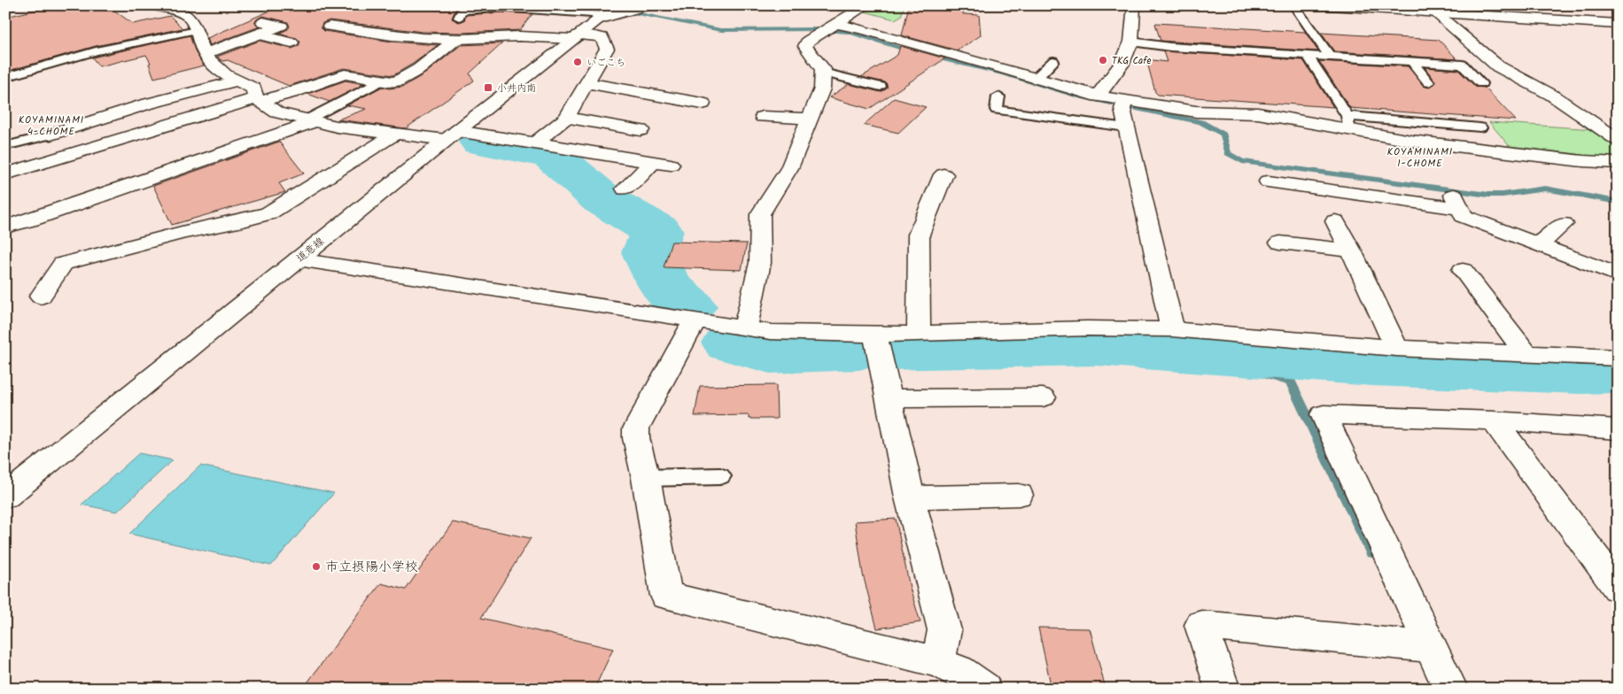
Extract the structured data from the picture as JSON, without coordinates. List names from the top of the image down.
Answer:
{
  "streets": {
    "street": ["道意線"]
  },
  "districts": ["KOYAMINAMI 4-CHOME", "KOYAMINAMI 1-CHOME"],
  "places": {
    "other": ["TKG Cafe", "いごこち", "市立摂陽小学校"],
    "transit": ["小井内南"]
  }
}
